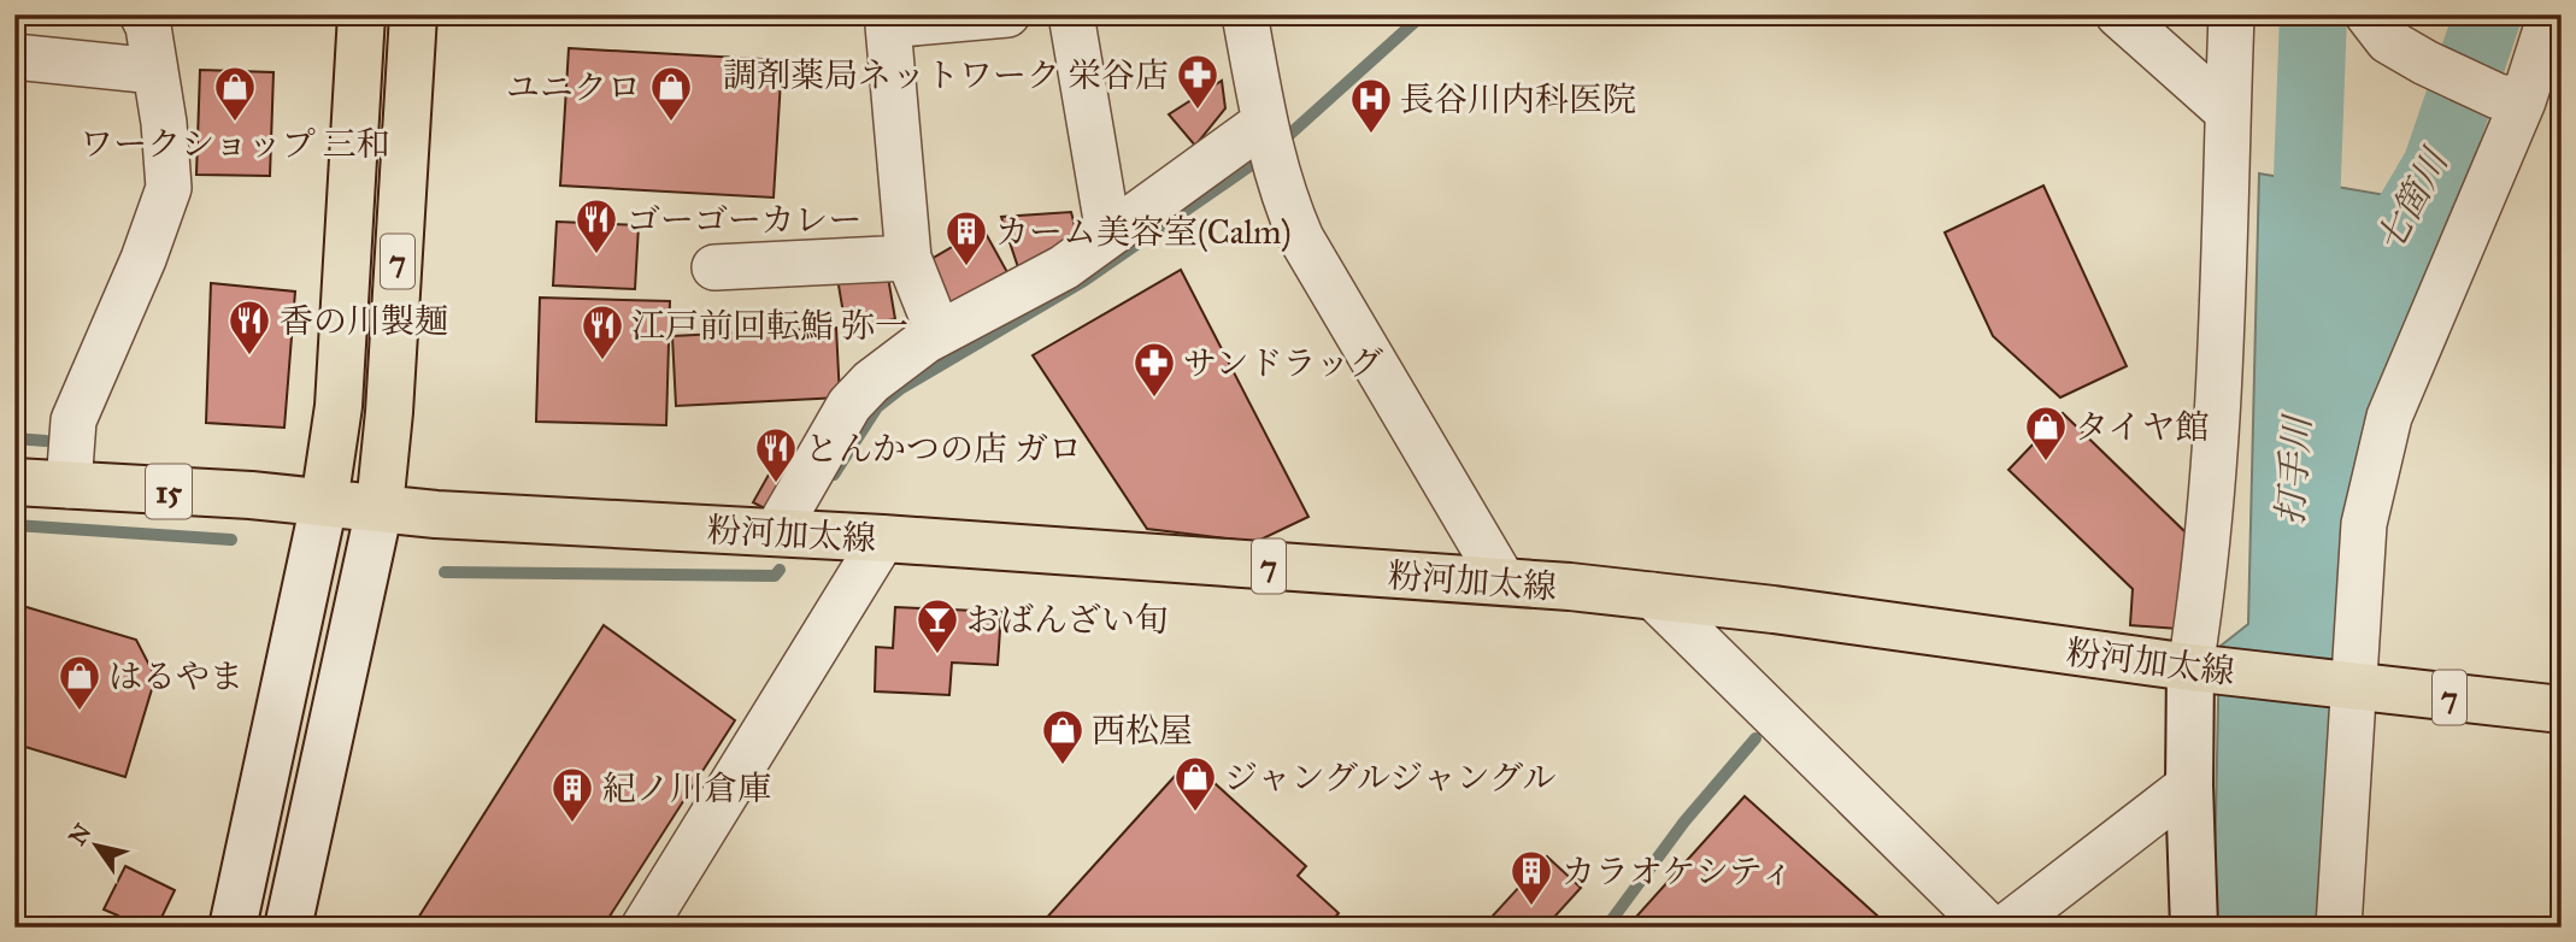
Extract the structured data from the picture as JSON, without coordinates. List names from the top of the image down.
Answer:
{
  "streets": {
    "main road": ["7", "15", "粉河加太線"]
  },
  "crossings": [
    ["7", "15"],
    ["7", "粉河加太線"],
    ["15", "粉河加太線"]
  ],
  "water": ["七箇川", "打手川"],
  "places": {
    "pharmacy": ["調剤薬局ネットワーク 栄谷店", "サンドラッグ"],
    "shop": [
      "ワークショップ 三和",
      "ユニクロ",
      "タイヤ館",
      "はるやま",
      "西松屋",
      "ジャングルジャングル"
    ],
    "hospital": ["長谷川内科医院"],
    "restaurant": [
      "ゴーゴーカレー",
      "香の川製麺",
      "江戸前回転鮨 弥一",
      "とんかつの店 ガロ"
    ],
    "building": ["カーム美容室(Calm)", "紀ノ川倉庫", "カラオケシティ"],
    "bar": ["おばんざい旬"]
  },
  "north": "top left"
}
